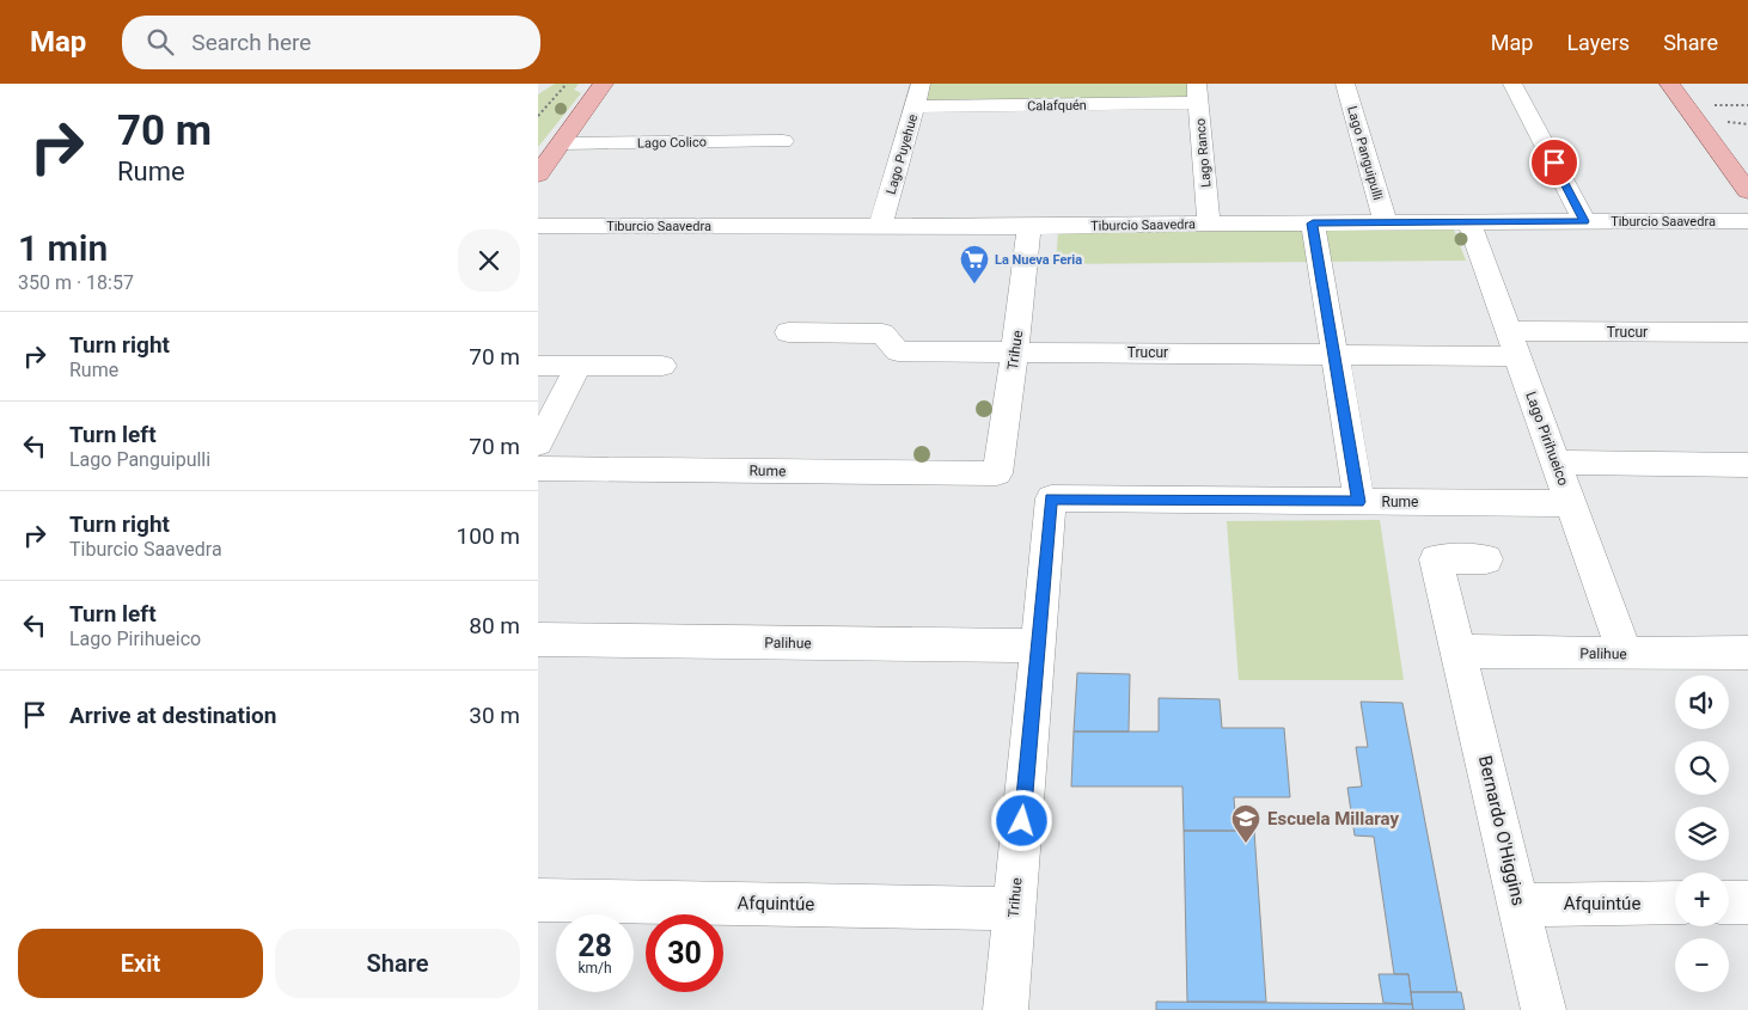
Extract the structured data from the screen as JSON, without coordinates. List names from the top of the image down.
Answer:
{
  "streets": {
    "street": [
      "Calafquén",
      "Lago Colico",
      "Lago Ranco",
      "Lago Panguipulli",
      "Lago Puyehue",
      "Tiburcio Saavedra",
      "Trucur",
      "Trihue",
      "Lago Pirihueico",
      "Rume",
      "Palihue",
      "Bernardo O'Higgins",
      "Afquintúe"
    ]
  },
  "crossings": [
    ["Calafquén", "Lago Ranco"],
    ["Calafquén", "Lago Puyehue"],
    ["Lago Ranco", "Tiburcio Saavedra"],
    ["Lago Panguipulli", "Tiburcio Saavedra"],
    ["Lago Puyehue", "Tiburcio Saavedra"],
    ["Tiburcio Saavedra", "Trihue"],
    ["Tiburcio Saavedra", "Lago Pirihueico"],
    ["Trucur", "Trihue"],
    ["Trucur", "Lago Pirihueico"],
    ["Trihue", "Rume"],
    ["Trihue", "Palihue"],
    ["Trihue", "Afquintúe"],
    ["Lago Pirihueico", "Rume"],
    ["Lago Pirihueico", "Palihue"],
    ["Palihue", "Bernardo O'Higgins"],
    ["Bernardo O'Higgins", "Afquintúe"]
  ],
  "places": {
    "supermarket": ["La Nueva Feria"],
    "school or university": ["Escuela Millaray"]
  },
  "page": {
    "header": "Map",
    "search": "Search here",
    "nav": ["Map", "Layers", "Share"],
    "turn": ["70 m", "Rume"],
    "heading": ["1 min", "350 m · 18:57"],
    "list": [
      {
        "name": "Turn right",
        "note": "Rume",
        "value": "70 m"
      },
      {
        "name": "Turn left",
        "note": "Lago Panguipulli",
        "value": "70 m"
      },
      {
        "name": "Turn right",
        "note": "Tiburcio Saavedra",
        "value": "100 m"
      },
      {
        "name": "Turn left",
        "note": "Lago Pirihueico",
        "value": "80 m"
      },
      {
        "name": "Arrive at destination",
        "value": "30 m"
      }
    ],
    "map_buttons": ["+", "−"],
    "speed": "28 km/h",
    "limit": "30",
    "buttons": ["Exit", "Share"]
  }
}
